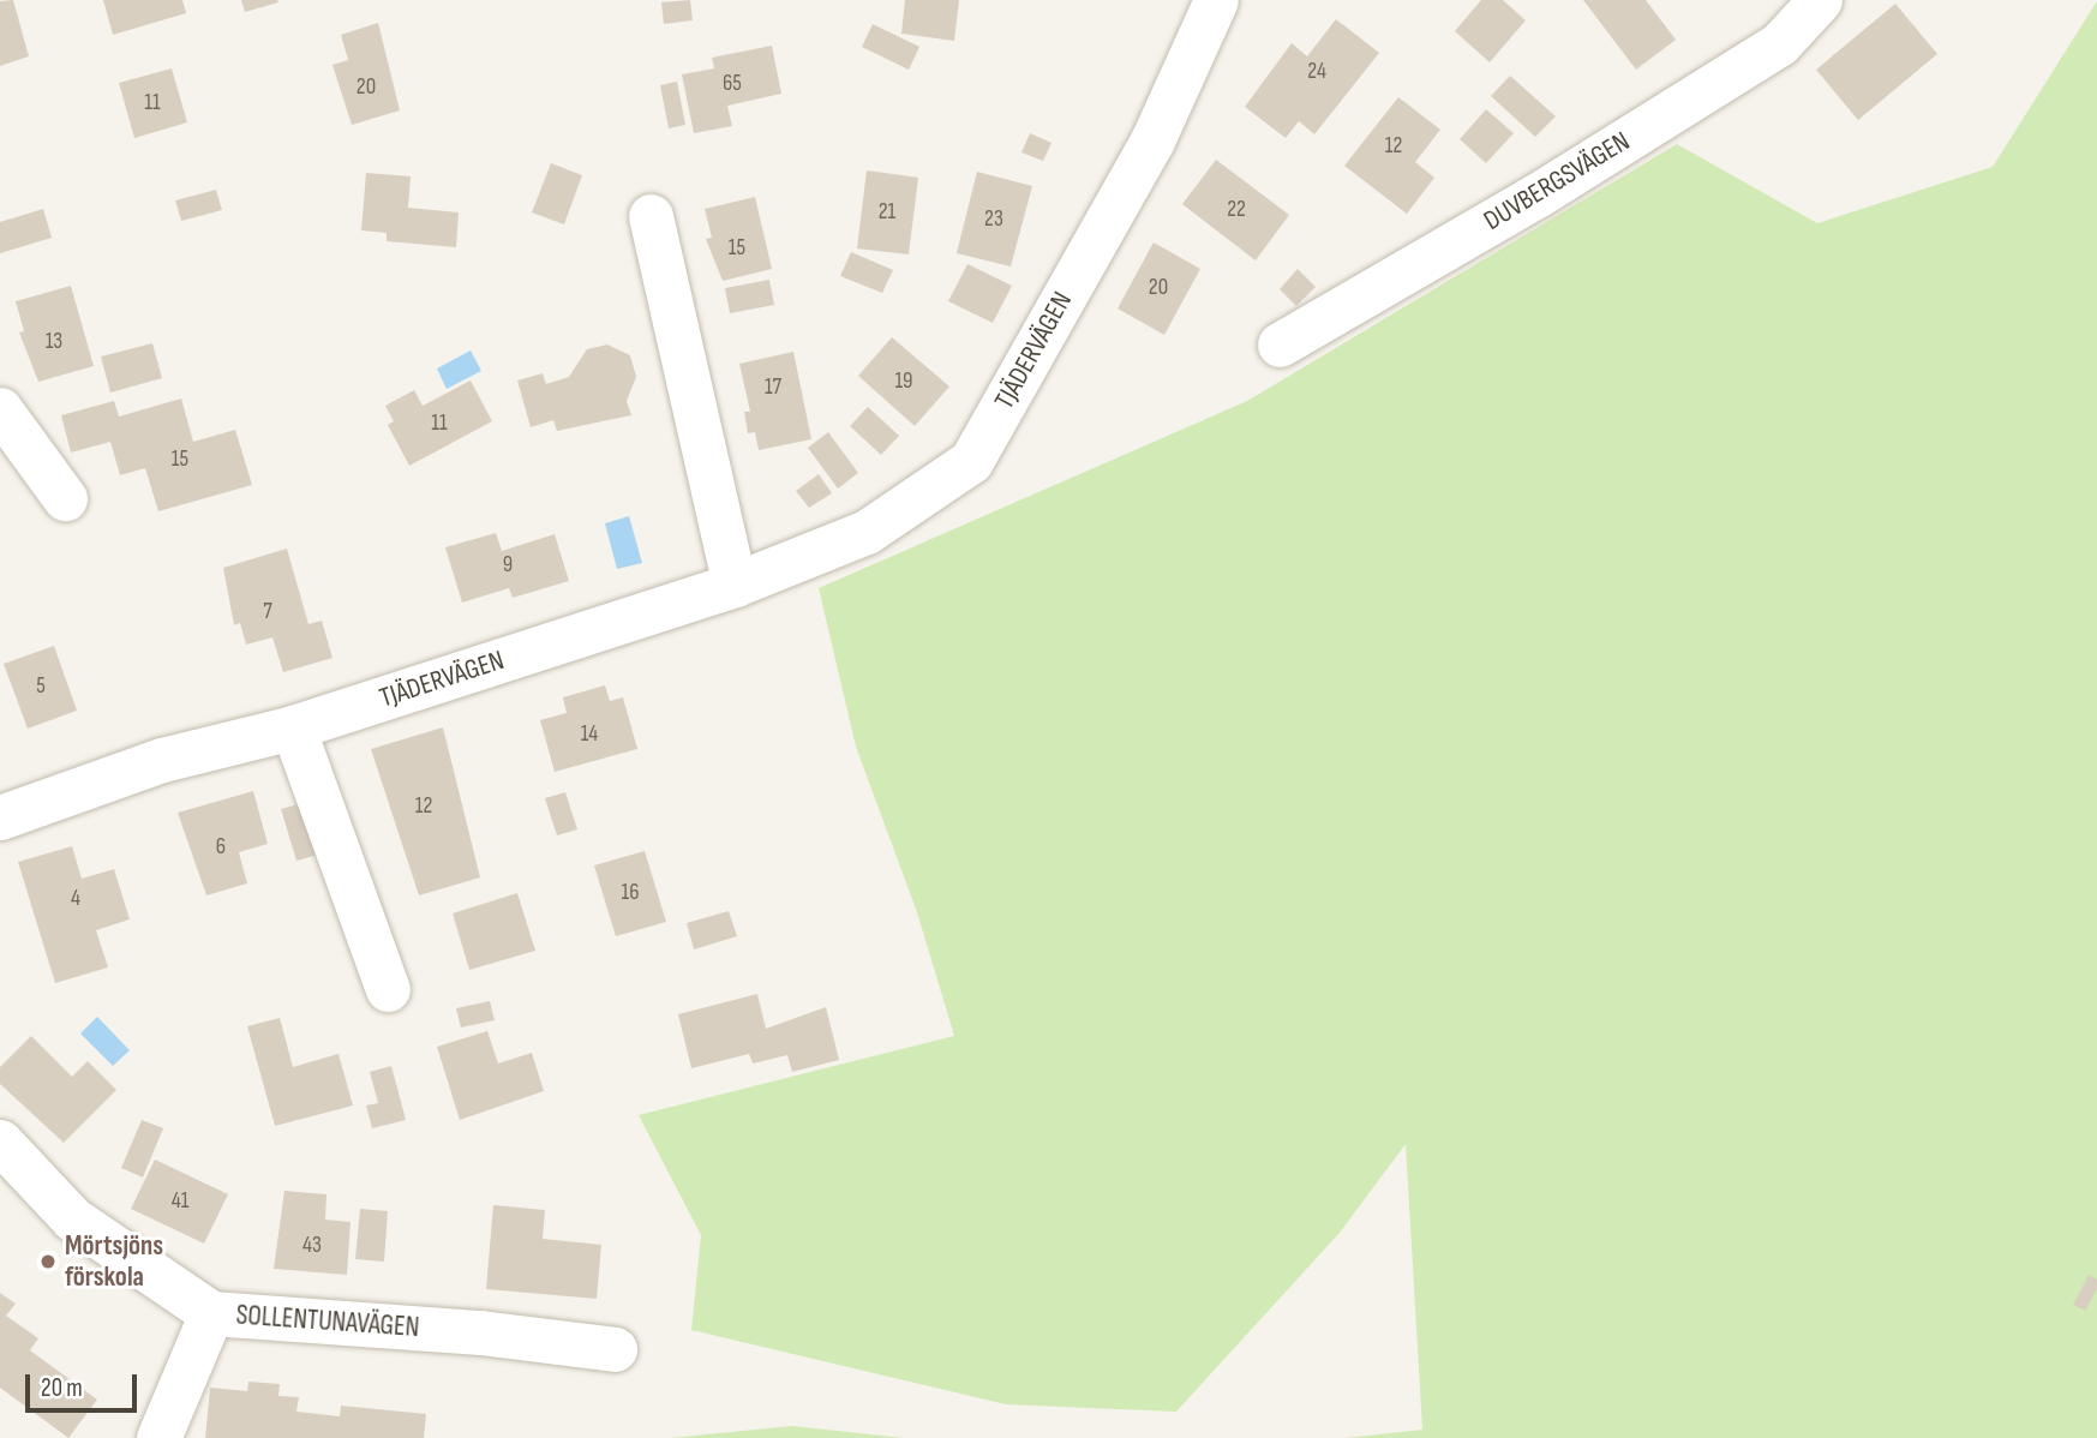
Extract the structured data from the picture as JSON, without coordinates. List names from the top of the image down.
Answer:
{
  "streets": {
    "street": ["DUVBERGSVÄGEN", "TJÄDERVÄGEN", "SOLLENTUNAVÄGEN"]
  },
  "places": ["Mörtsjöns förskola"],
  "house_numbers": [
    "24",
    "65",
    "20",
    "11",
    "12",
    "22",
    "21",
    "23",
    "15",
    "20",
    "13",
    "19",
    "17",
    "11",
    "15",
    "9",
    "7",
    "5",
    "14",
    "12",
    "6",
    "16",
    "4",
    "41",
    "43"
  ],
  "scale_bar": "20 m"
}
